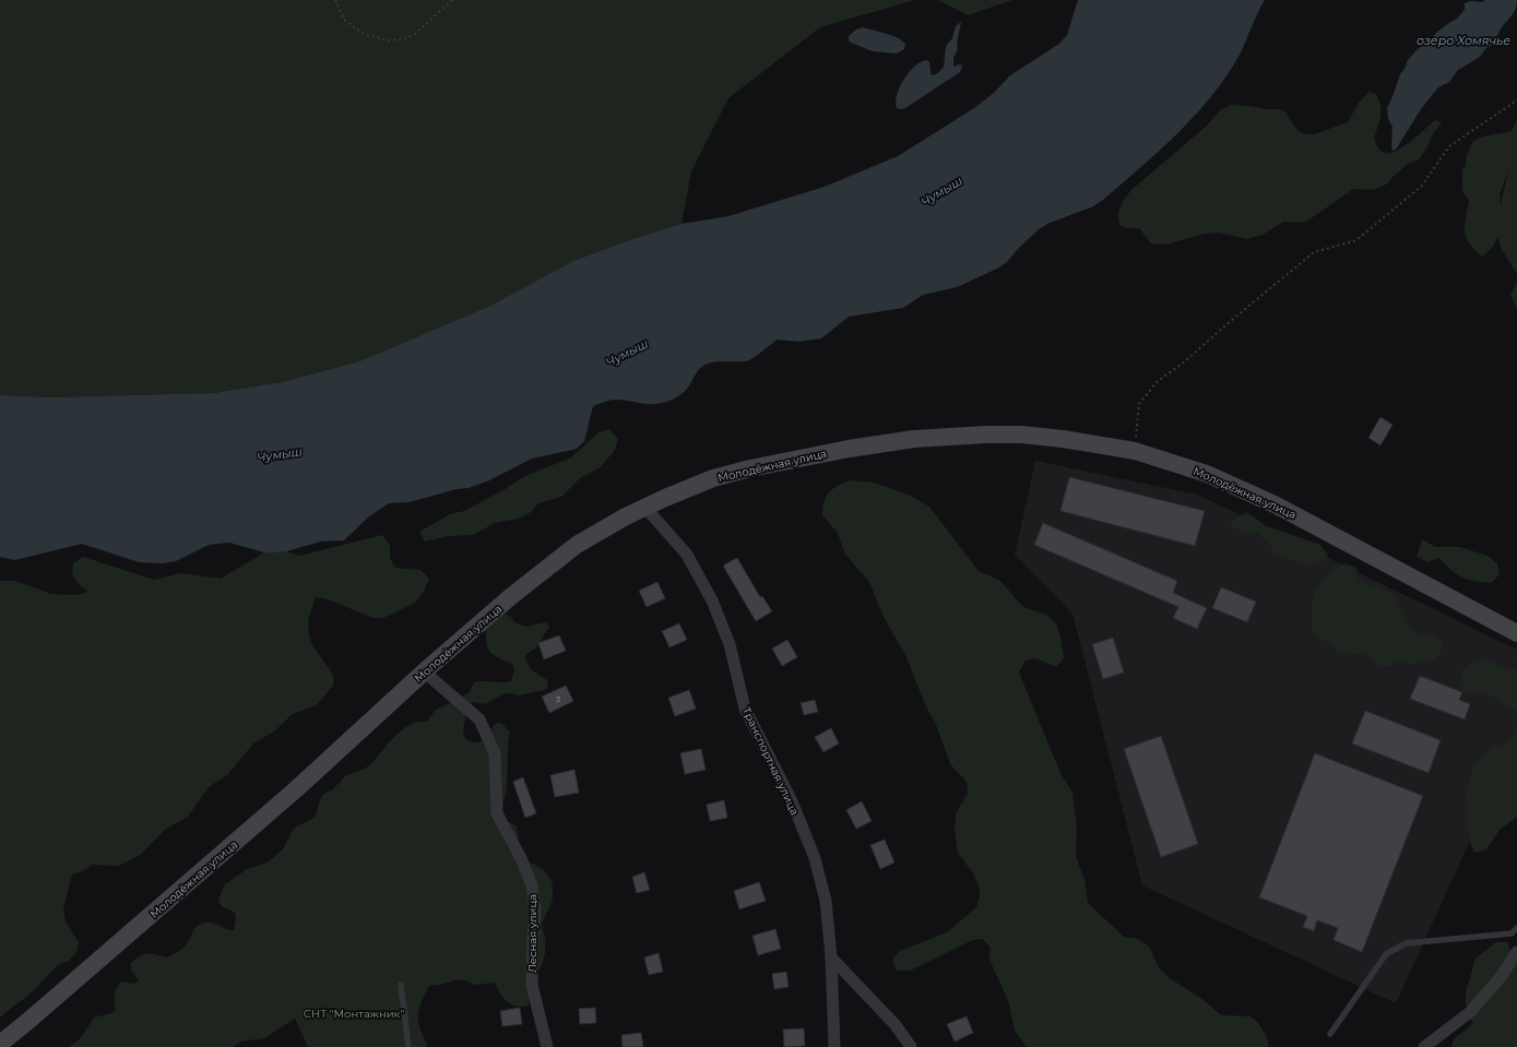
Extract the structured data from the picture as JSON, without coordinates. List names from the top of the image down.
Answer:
{
  "streets": {
    "street": ["Молодёжная улица", "Транспортная улица", "Лесная улица"]
  },
  "crossings": [
    ["Молодёжная улица", "Транспортная улица"],
    ["Молодёжная улица", "Лесная улица"]
  ],
  "water": ["озеро Хомячье", "Чумыш"],
  "parks": ["СНТ \"Монтажник\""],
  "house_numbers": ["3"]
}
